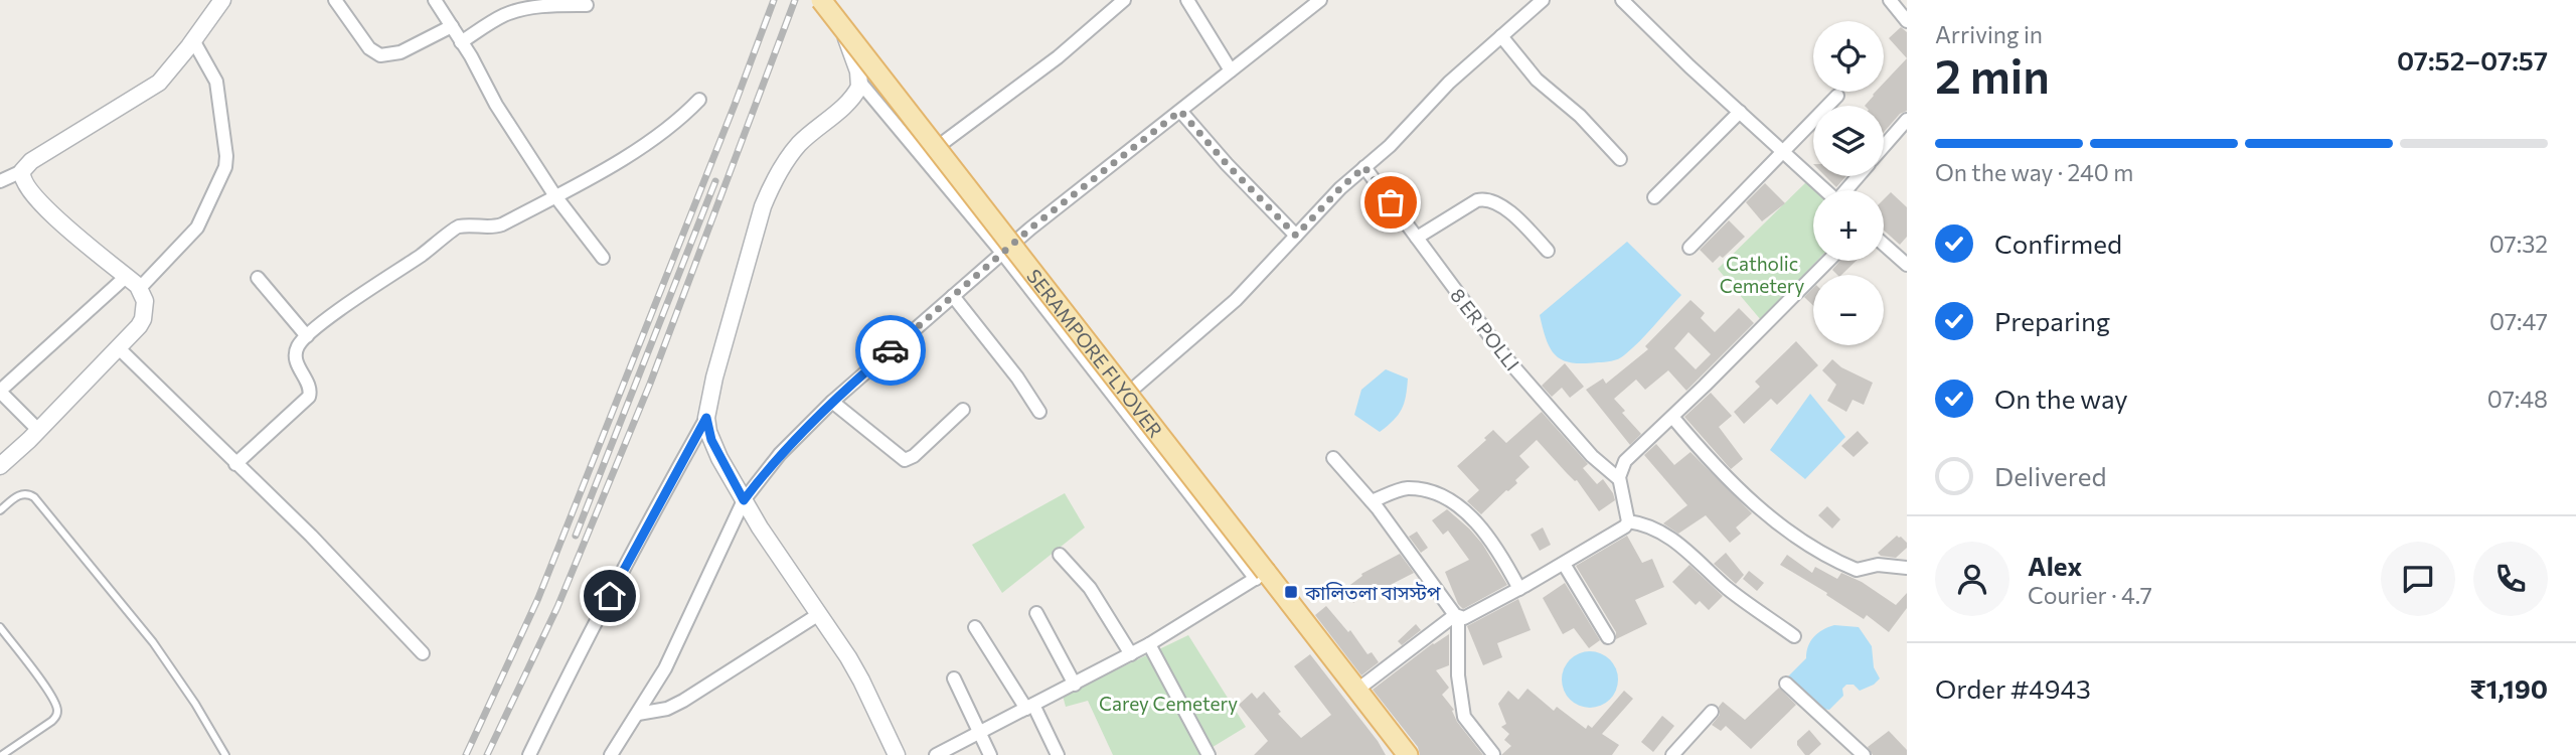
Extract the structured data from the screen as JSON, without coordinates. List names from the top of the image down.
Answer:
{
  "streets": {
    "main road": ["SERAMPORE FLYOVER"],
    "street": ["8 ER POLLI"]
  },
  "parks": ["Catholic Cemetery", "Carey Cemetery"],
  "places": {
    "transit": ["কালিতলা বাসস্টপ"]
  },
  "page": {
    "heading": ["2 min", "Arriving in", "07:52–07:57"],
    "panel": [
      "Alex",
      "Courier · 4.7",
      "Order #4943",
      "₹1,190"
    ],
    "map_buttons": ["+", "−"],
    "bar": "On the way · 240 m",
    "list": [
      ["Confirmed", "07:32"],
      ["Preparing", "07:47"],
      ["On the way", "07:48"],
      "Delivered"
    ]
  }
}
